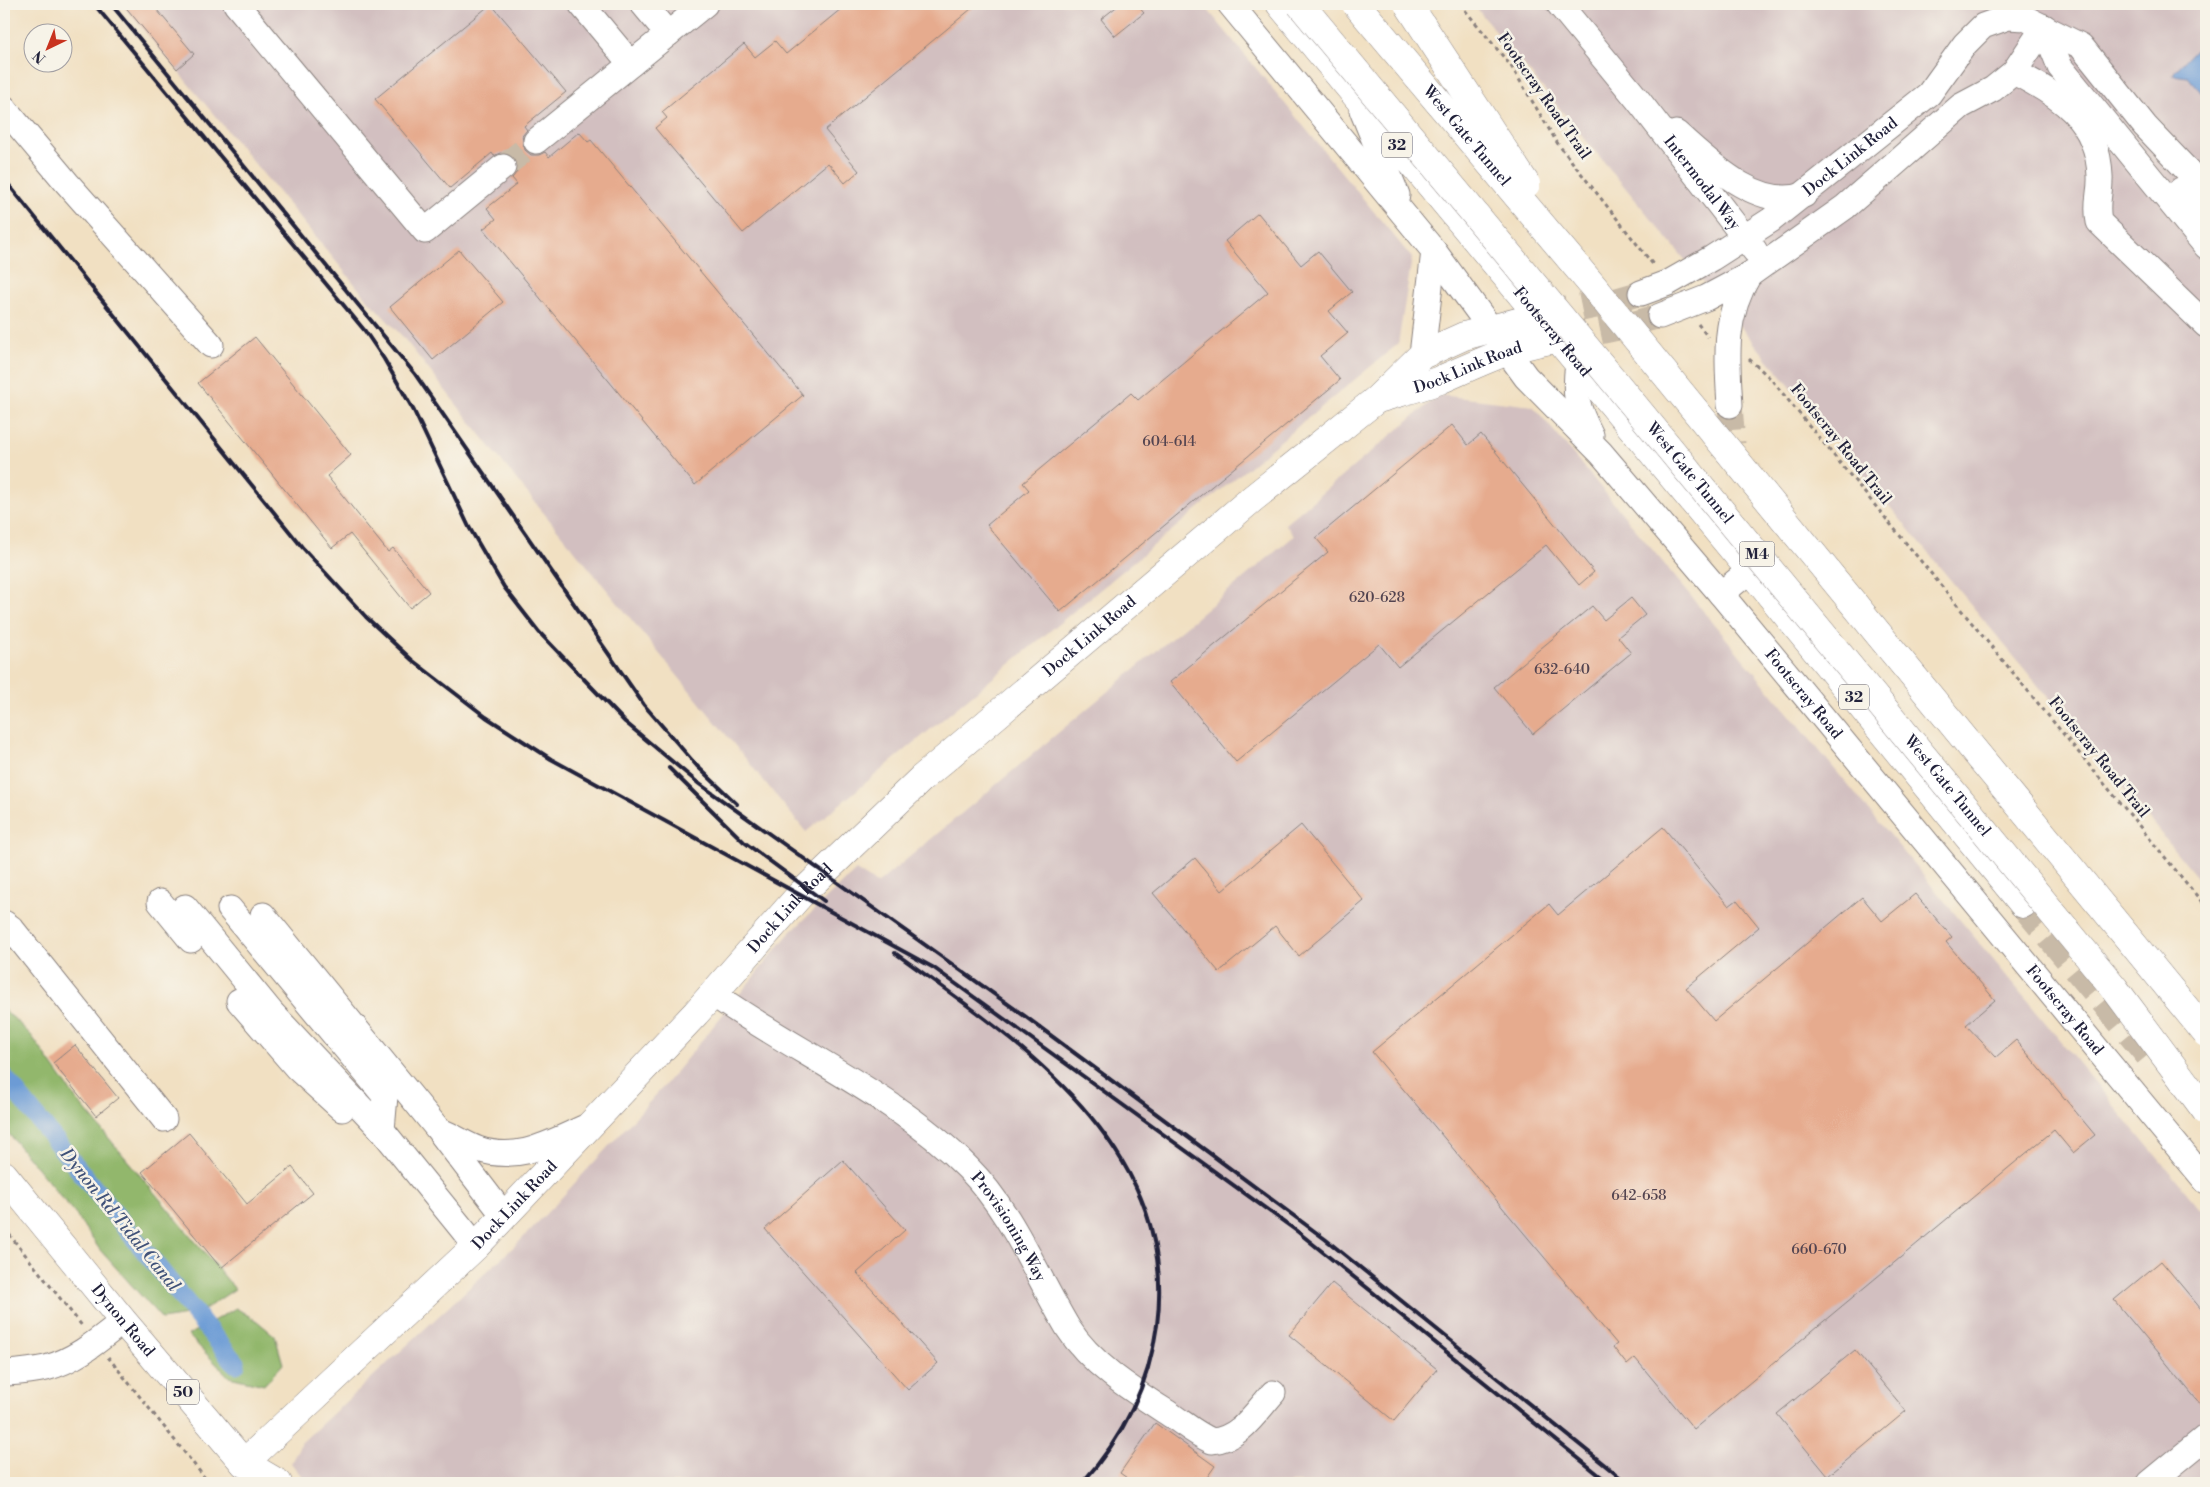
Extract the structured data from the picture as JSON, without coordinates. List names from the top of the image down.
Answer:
{
  "streets": {
    "main road": [
      "West Gate Tunnel",
      "32",
      "Dock Link Road",
      "Footscray Road",
      "M4",
      "Dynon Road",
      "50"
    ],
    "street": ["Intermodal Way", "Provisioning Way"],
    "path": ["Footscray Road Trail"]
  },
  "crossings": [
    ["Footscray Road Trail", "Dock Link Road"],
    ["Dock Link Road", "Intermodal Way"],
    ["Dock Link Road", "Footscray Road"],
    ["Dock Link Road", "Provisioning Way"],
    ["Dock Link Road", "Dynon Road"]
  ],
  "water": ["Dynon Rd Tidal Canal"],
  "house_numbers": [
    "604-614",
    "620-628",
    "632-640",
    "642-658",
    "660-670"
  ],
  "north": "bottom left"
}
